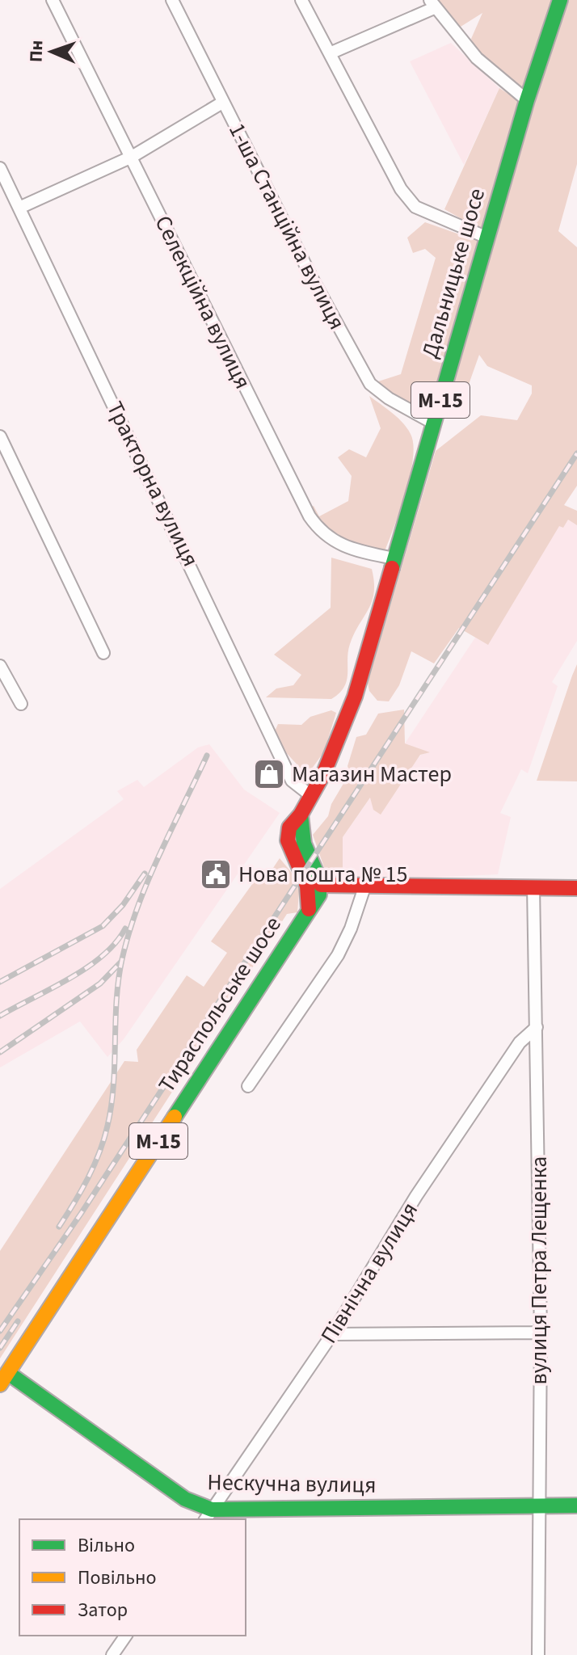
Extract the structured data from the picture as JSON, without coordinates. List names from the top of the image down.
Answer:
{
  "streets": {
    "main road": [
      "Дальницьке шосе",
      "М-15",
      "Тираспольське шосе",
      "Нескучна вулиця"
    ],
    "street": [
      "1-ша Станційна вулиця",
      "Селекційна вулиця",
      "Тракторна вулиця",
      "вулиця Петра Лещенка",
      "Північна вулиця"
    ]
  },
  "crossings": [
    ["1-ша Станційна вулиця", "Дальницьке шосе"],
    ["Дальницьке шосе", "Селекційна вулиця"],
    ["Дальницьке шосе", "Тракторна вулиця"],
    ["Дальницьке шосе", "Тираспольське шосе"],
    ["Тираспольське шосе", "Нескучна вулиця"],
    ["вулиця Петра Лещенка", "Північна вулиця"],
    ["вулиця Петра Лещенка", "Нескучна вулиця"],
    ["Північна вулиця", "Нескучна вулиця"]
  ],
  "places": {
    "shop": ["Магазин Мастер"],
    "public building": ["Нова пошта № 15"]
  },
  "legend": ["Вільно", "Повільно", "Затор"],
  "north": "left"
}
